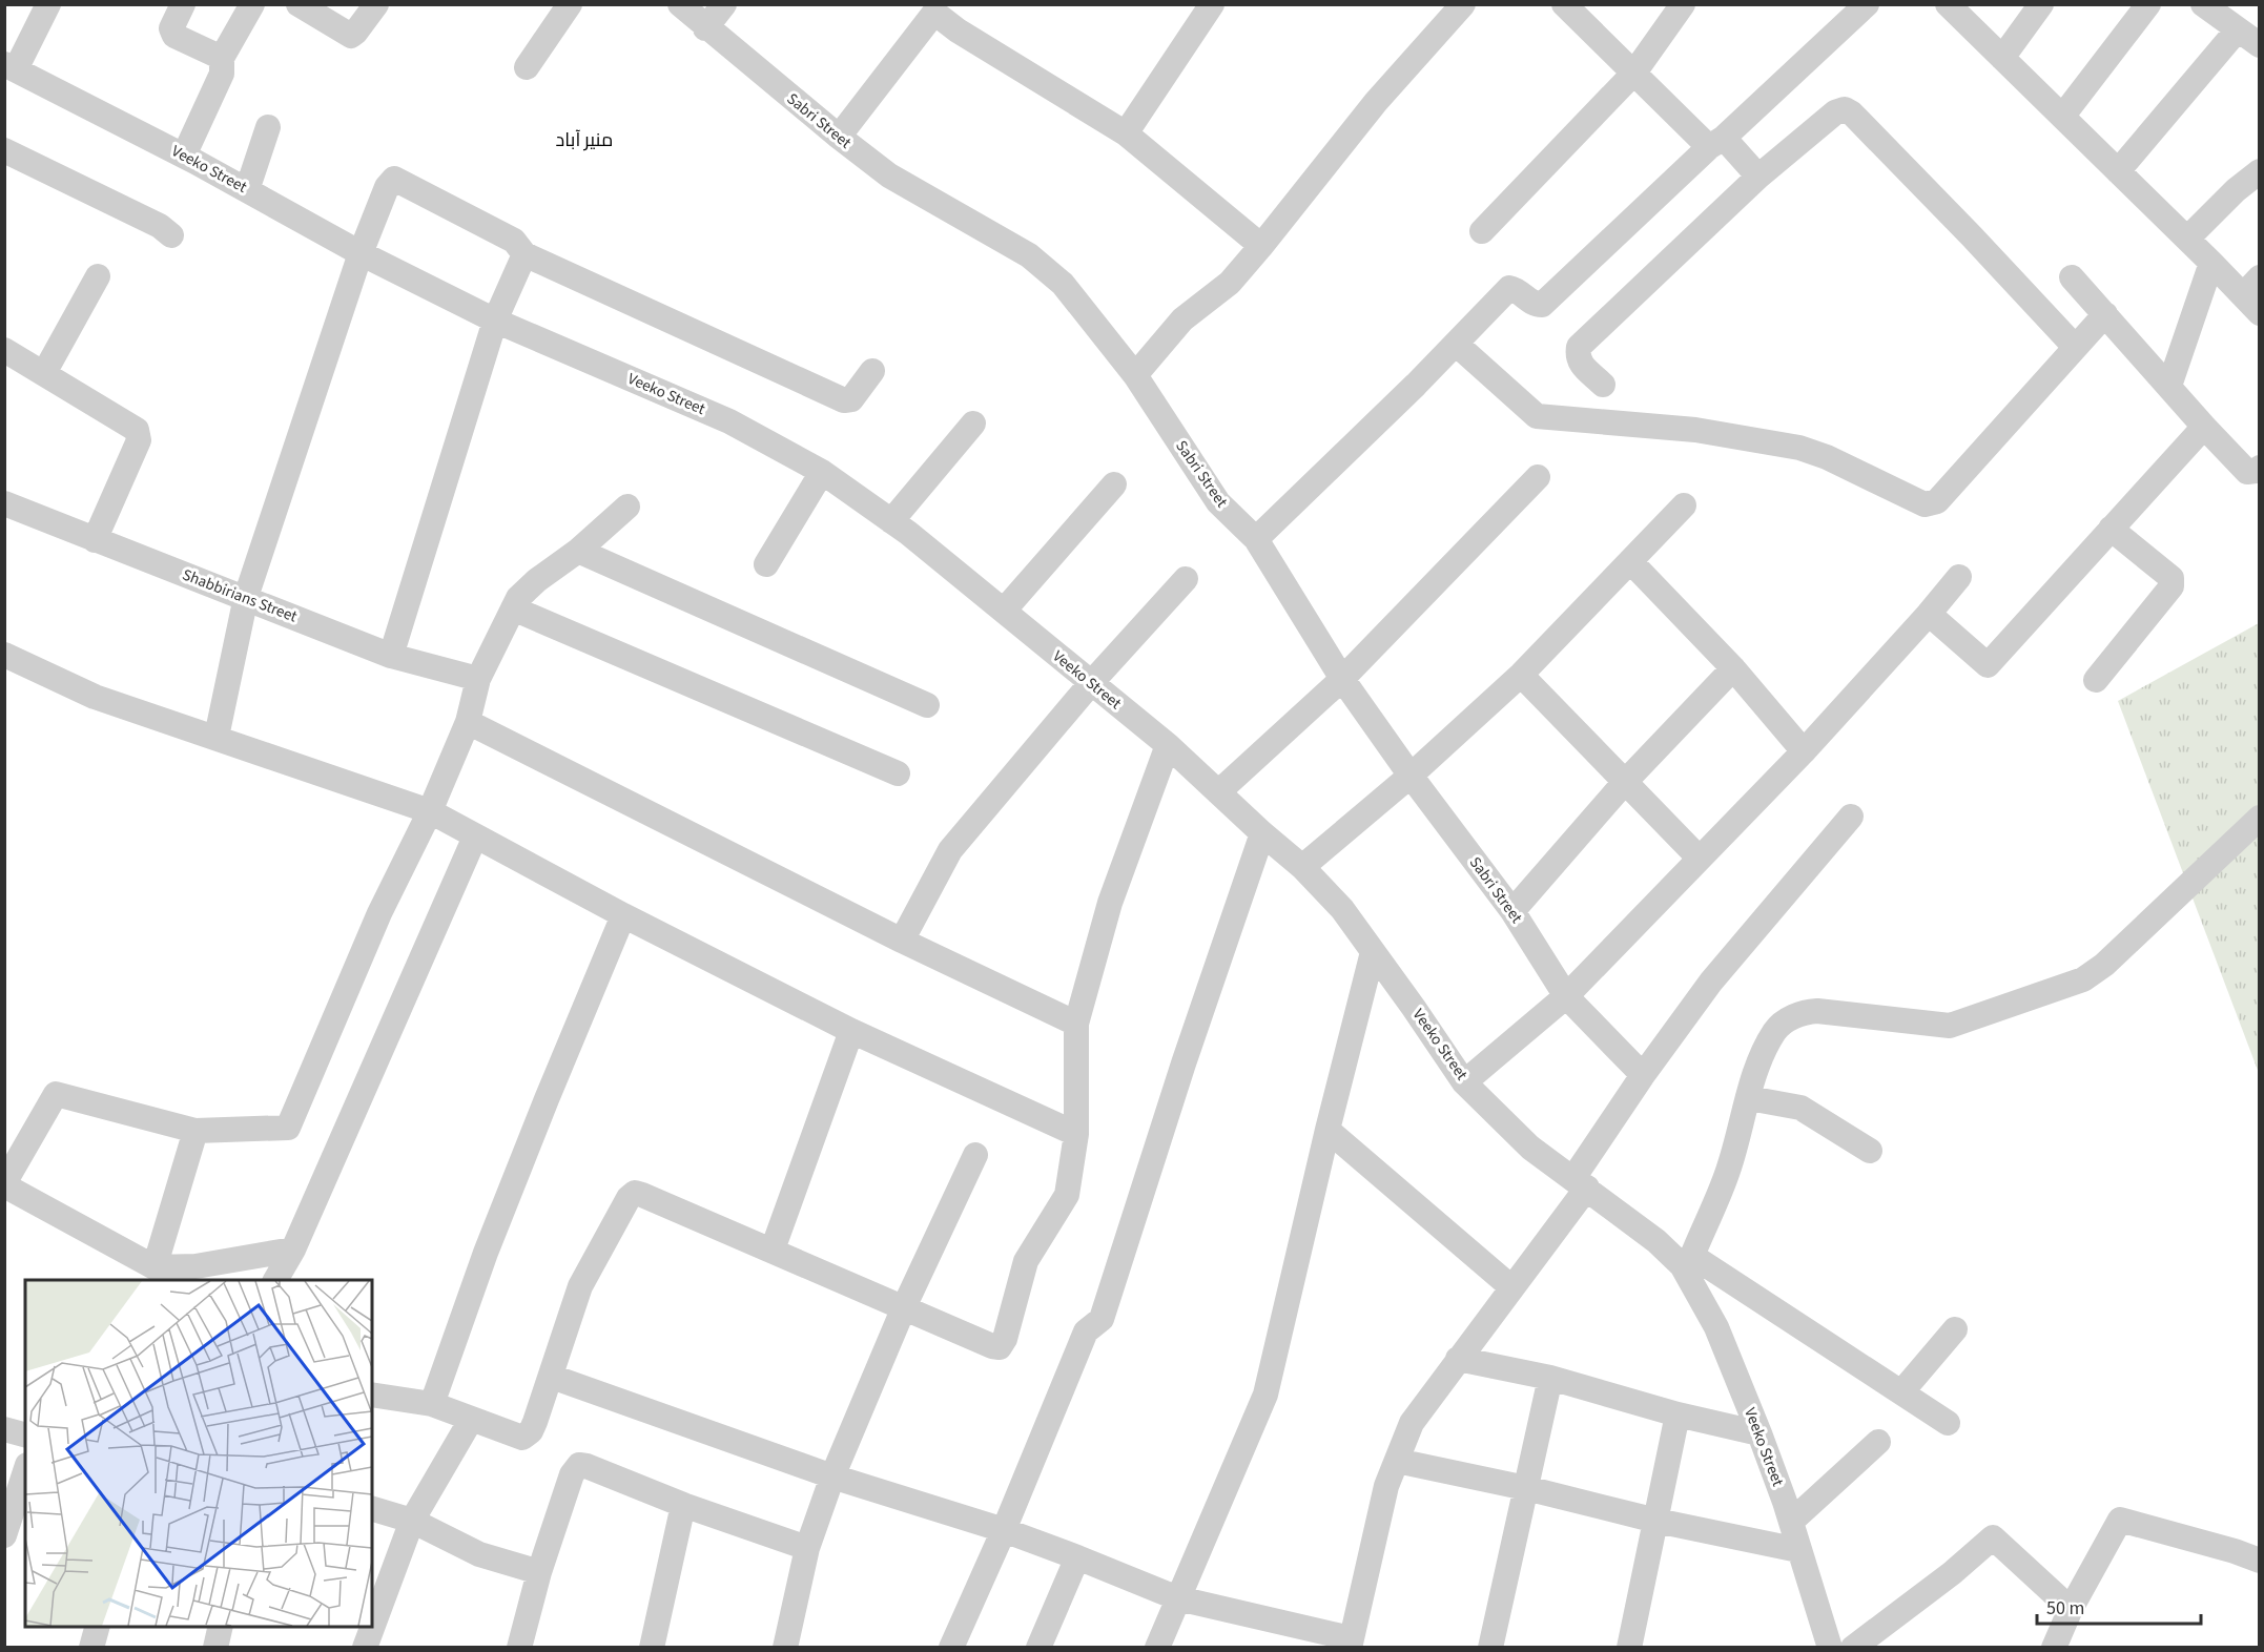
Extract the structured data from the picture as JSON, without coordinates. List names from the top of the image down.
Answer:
{
  "streets": {
    "street": ["Sabri Street", "Veeko Street", "Shabbirians Street"]
  },
  "districts": ["منیر آباد"],
  "scale_bar": "50 m"
}
